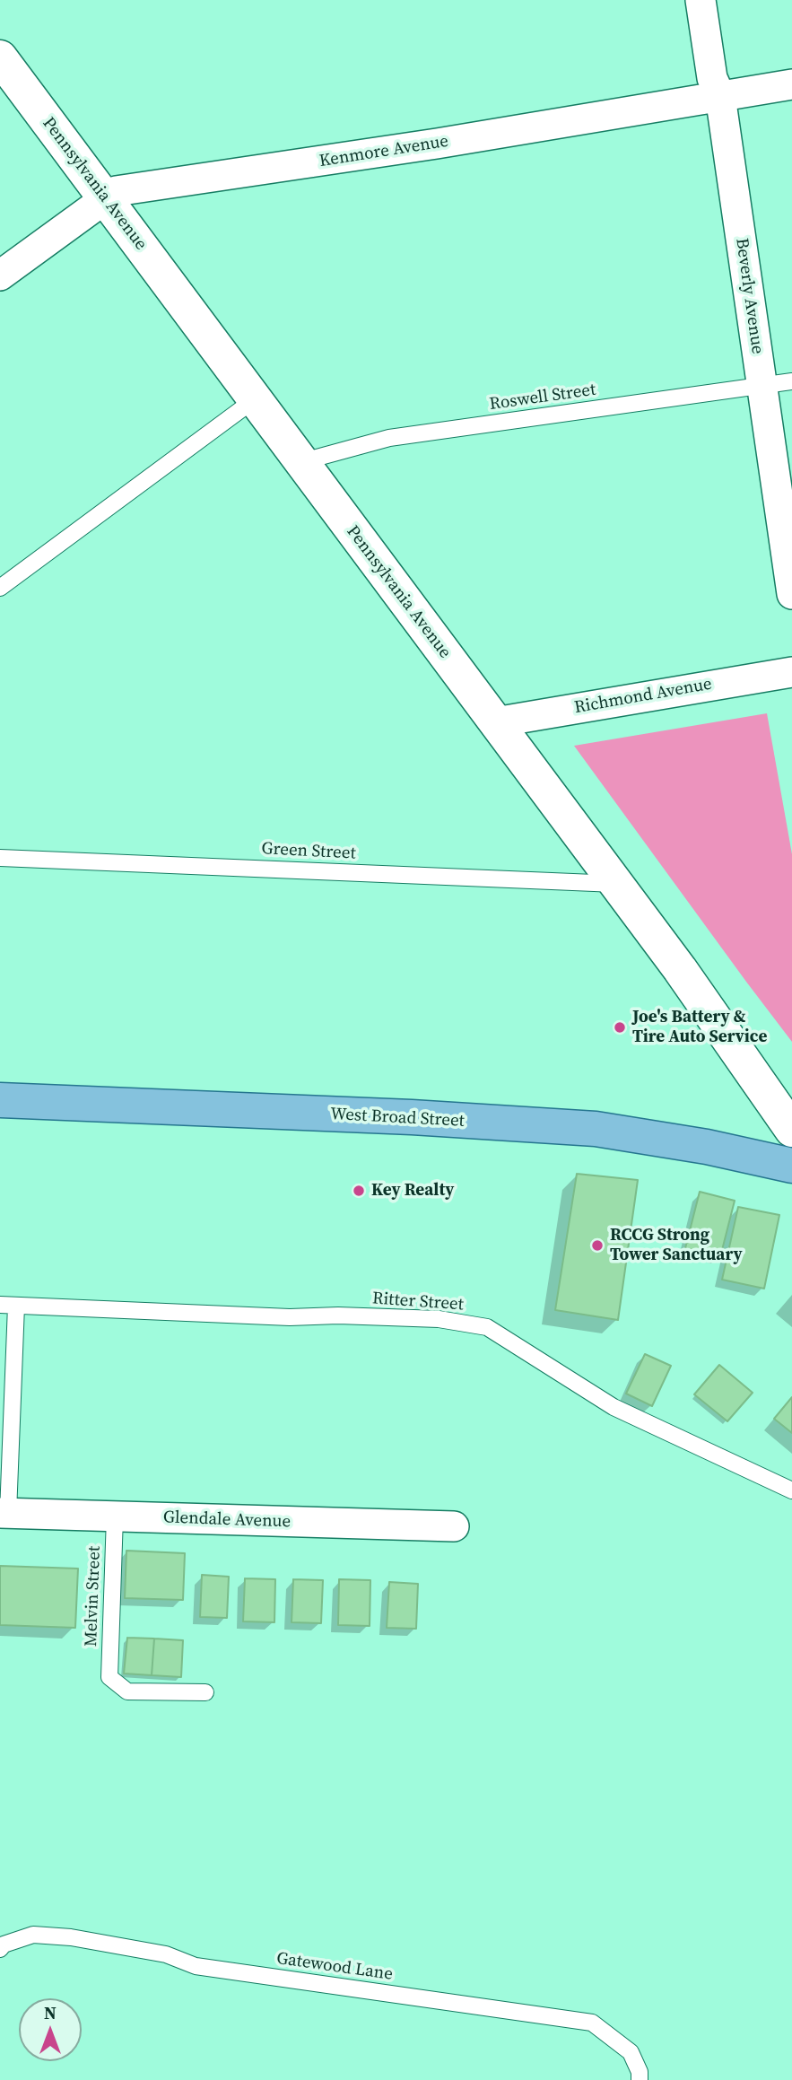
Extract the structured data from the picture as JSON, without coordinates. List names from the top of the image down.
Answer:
{
  "streets": {
    "main road": ["West Broad Street"],
    "street": [
      "Kenmore Avenue",
      "Pennsylvania Avenue",
      "Beverly Avenue",
      "Richmond Avenue",
      "Glendale Avenue"
    ],
    "lane": [
      "Roswell Street",
      "Green Street",
      "Ritter Street",
      "Melvin Street",
      "Gatewood Lane"
    ]
  },
  "crossings": [
    ["Kenmore Avenue", "Pennsylvania Avenue"],
    ["Kenmore Avenue", "Beverly Avenue"],
    ["Pennsylvania Avenue", "Roswell Street"],
    ["Pennsylvania Avenue", "Richmond Avenue"],
    ["Pennsylvania Avenue", "Green Street"],
    ["Beverly Avenue", "Roswell Street"],
    ["Glendale Avenue", "Melvin Street"]
  ],
  "places": ["Joe's Battery & Tire Auto Service", "Key Realty", "RCCG Strong Tower Sanctuary"],
  "north": "top"
}
